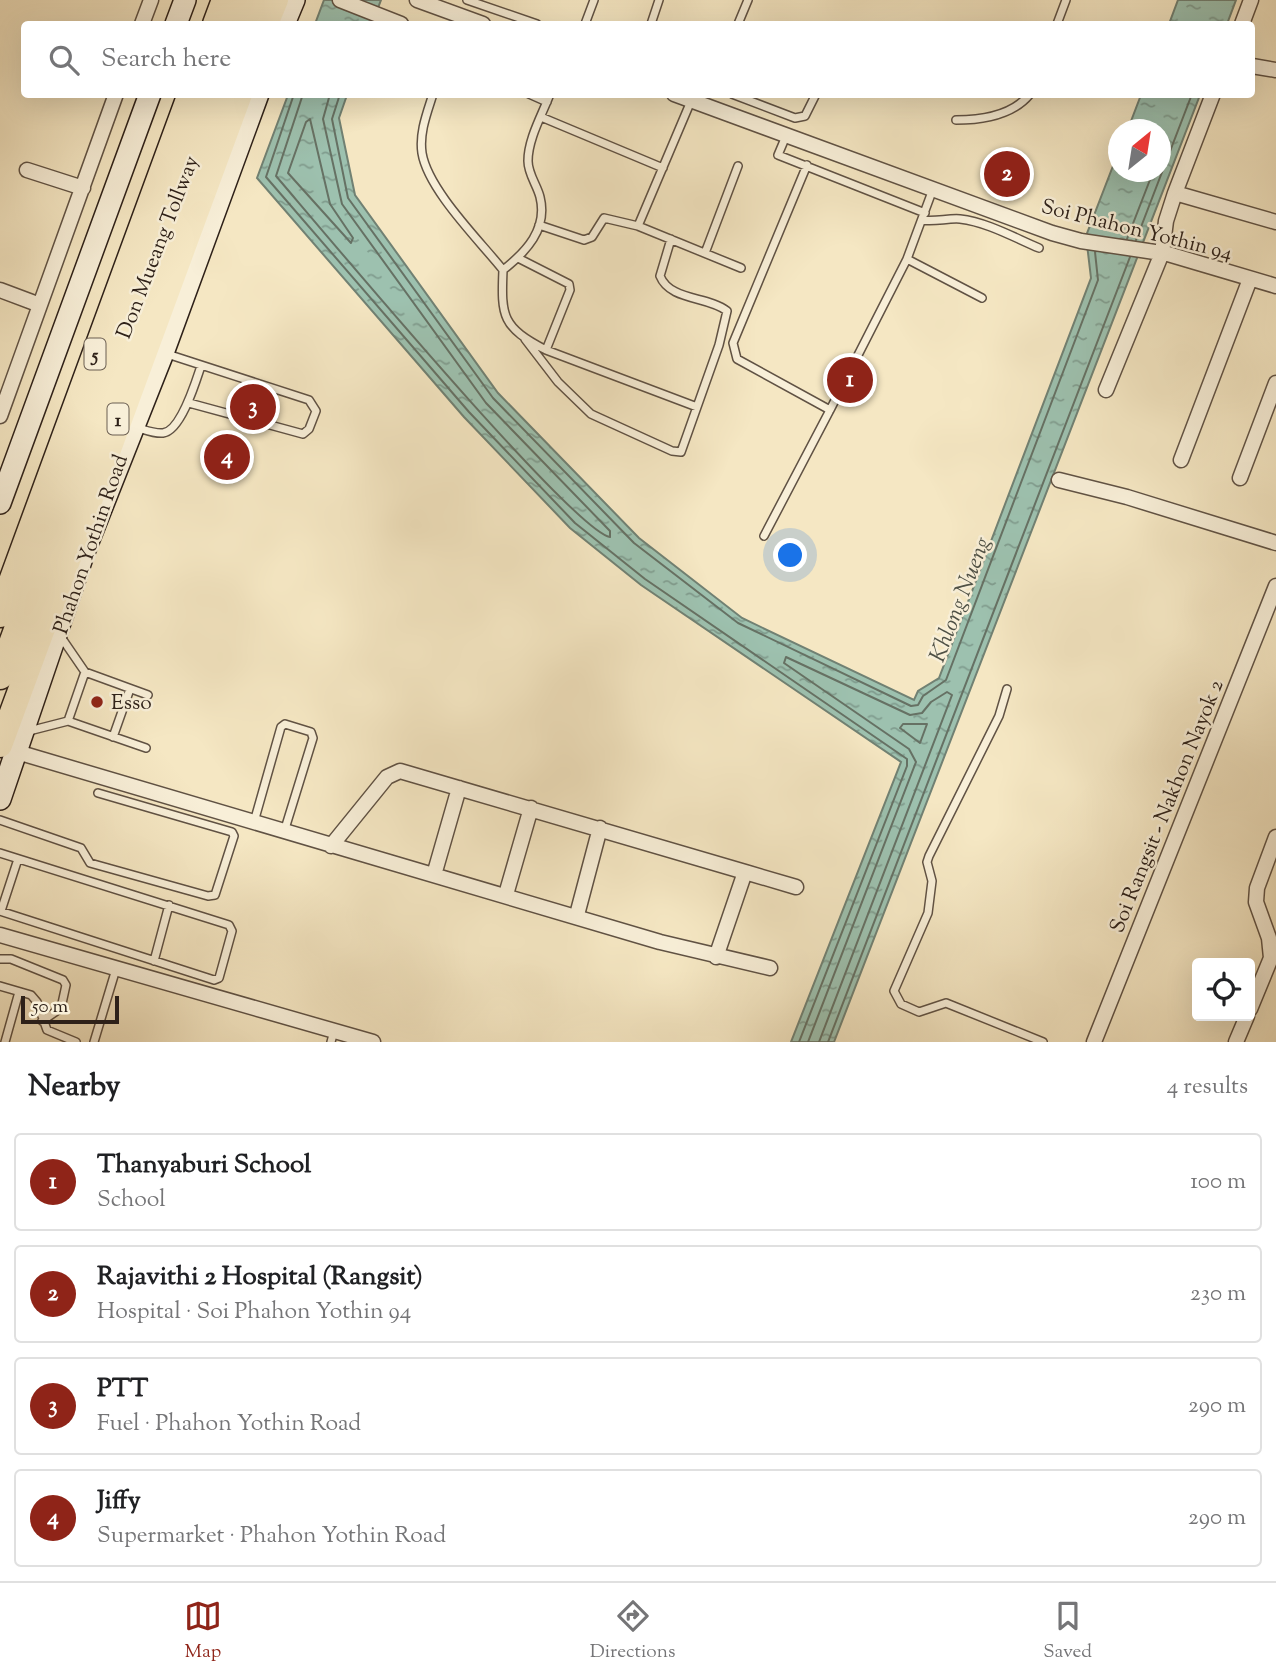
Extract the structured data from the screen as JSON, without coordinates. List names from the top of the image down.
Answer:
{
  "streets": {
    "highway": [
      "Don Mueang Tollway",
      "5",
      "1",
      "Phahon Yothin Road"
    ],
    "street": ["Soi Phahon Yothin 94", "Soi Rangsit - Nakhon Nayok 2"]
  },
  "water": ["Khlong Nueng"],
  "places": ["Esso"],
  "scale_bar": "50 m",
  "north": "top right",
  "page": {
    "search": "Search here",
    "pins": [
      "2",
      "1",
      "3",
      "4"
    ],
    "scale": "50 m",
    "heading": ["Nearby", "4 results"],
    "list": [
      {
        "mark": "1",
        "name": "Thanyaburi School",
        "note": "School",
        "value": "100 m"
      },
      {
        "mark": "2",
        "name": "Rajavithi 2 Hospital (Rangsit)",
        "note": "Hospital · Soi Phahon Yothin 94",
        "value": "230 m"
      },
      {
        "mark": "3",
        "name": "PTT",
        "note": "Fuel · Phahon Yothin Road",
        "value": "290 m"
      },
      {
        "mark": "4",
        "name": "Jiffy",
        "note": "Supermarket · Phahon Yothin Road",
        "value": "290 m"
      }
    ],
    "nav": ["Map", "Directions", "Saved"]
  }
}
